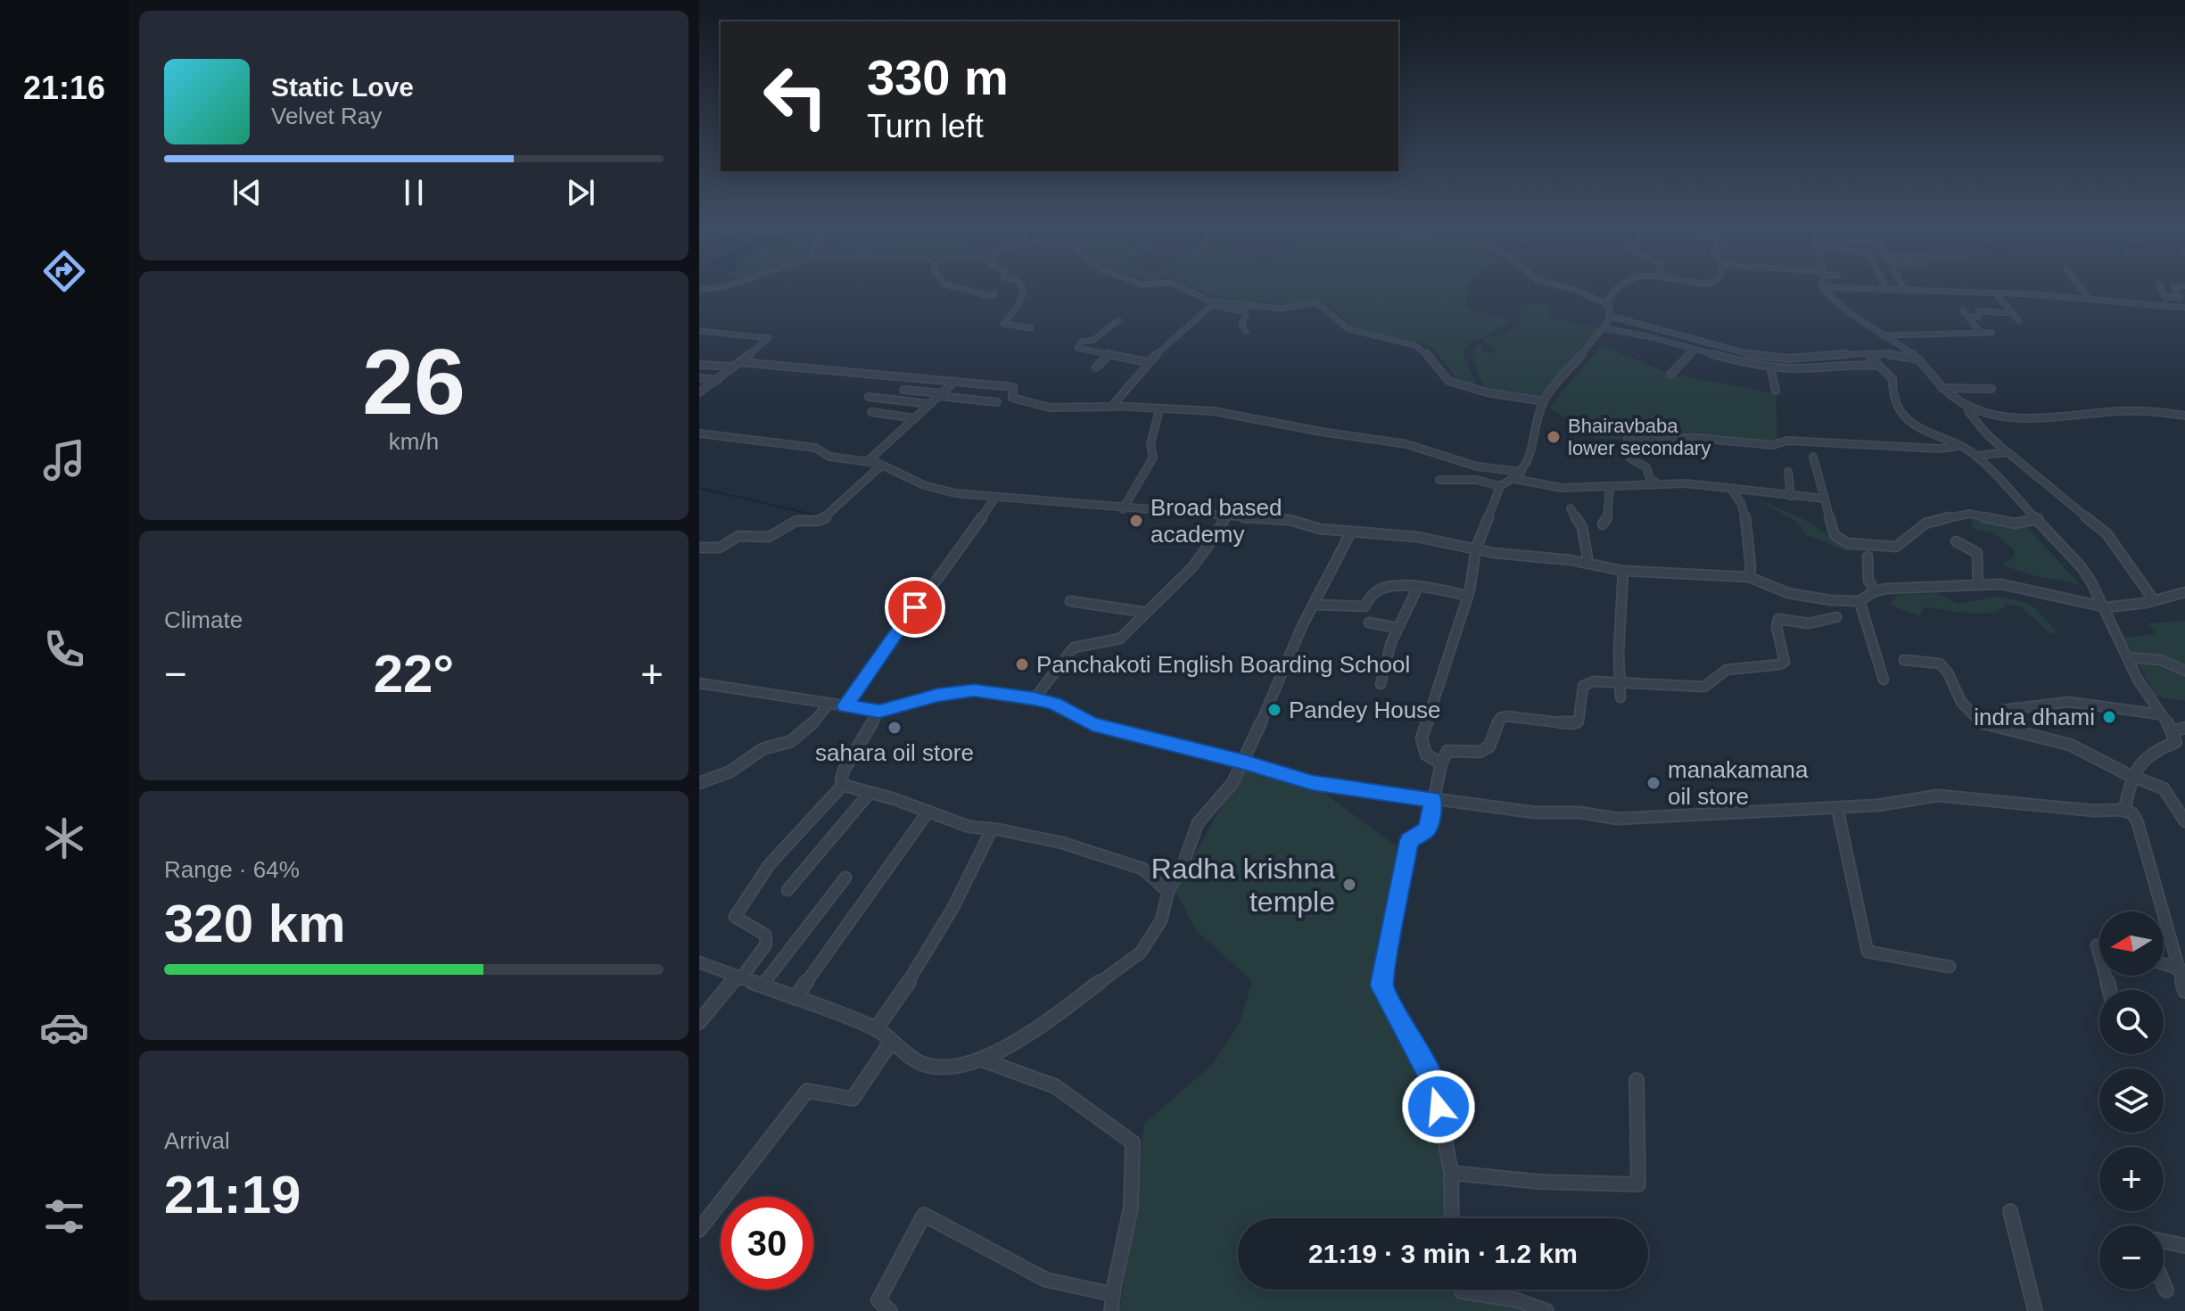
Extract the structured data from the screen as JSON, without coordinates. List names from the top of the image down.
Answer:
{
  "places": [
    "Bhairavbaba lower secondary",
    "Broad based academy",
    "Panchakoti English Boarding School",
    "Pandey House",
    "indra dhami",
    "sahara oil store",
    "manakamana oil store",
    "Radha krishna temple"
  ],
  "north": "left",
  "page": {
    "tabs": "21:16",
    "turn": ["330 m", "Turn left"],
    "song": ["Static Love", "Velvet Ray"],
    "tile": [
      ["26", "km/h"],
      "Climate",
      ["Range · 64%", "320 km"],
      ["Arrival", "21:19"]
    ],
    "heat": ["−", "22°", "+"],
    "map_buttons": ["+", "−"],
    "limit": "30",
    "trip": "21:19 · 3 min · 1.2 km"
  }
}
